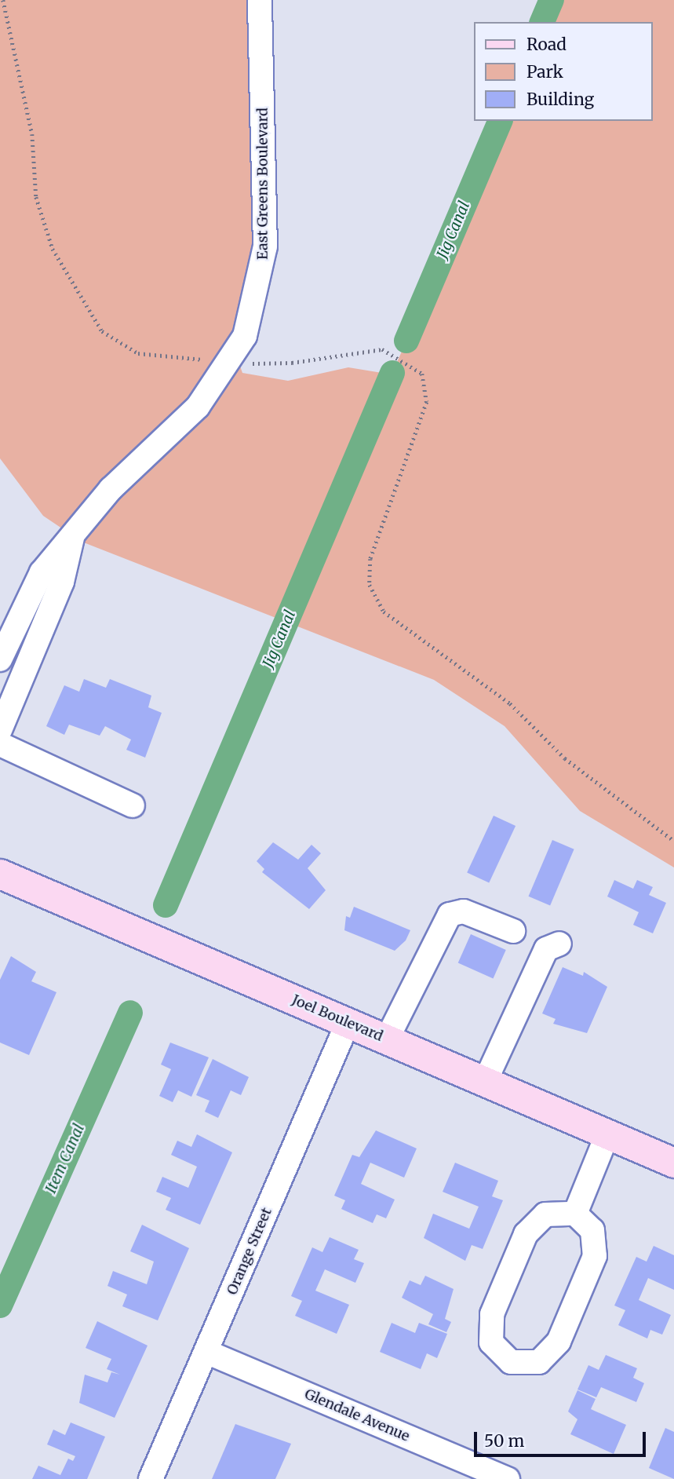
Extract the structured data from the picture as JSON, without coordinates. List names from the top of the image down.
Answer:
{
  "streets": {
    "main road": ["Joel Boulevard"],
    "street": ["East Greens Boulevard", "Orange Street", "Glendale Avenue"]
  },
  "crossings": [
    ["Joel Boulevard", "Orange Street"],
    ["Orange Street", "Glendale Avenue"]
  ],
  "water": ["Jig Canal", "Item Canal"],
  "legend": ["Road", "Park", "Building"],
  "scale_bar": "50 m"
}
